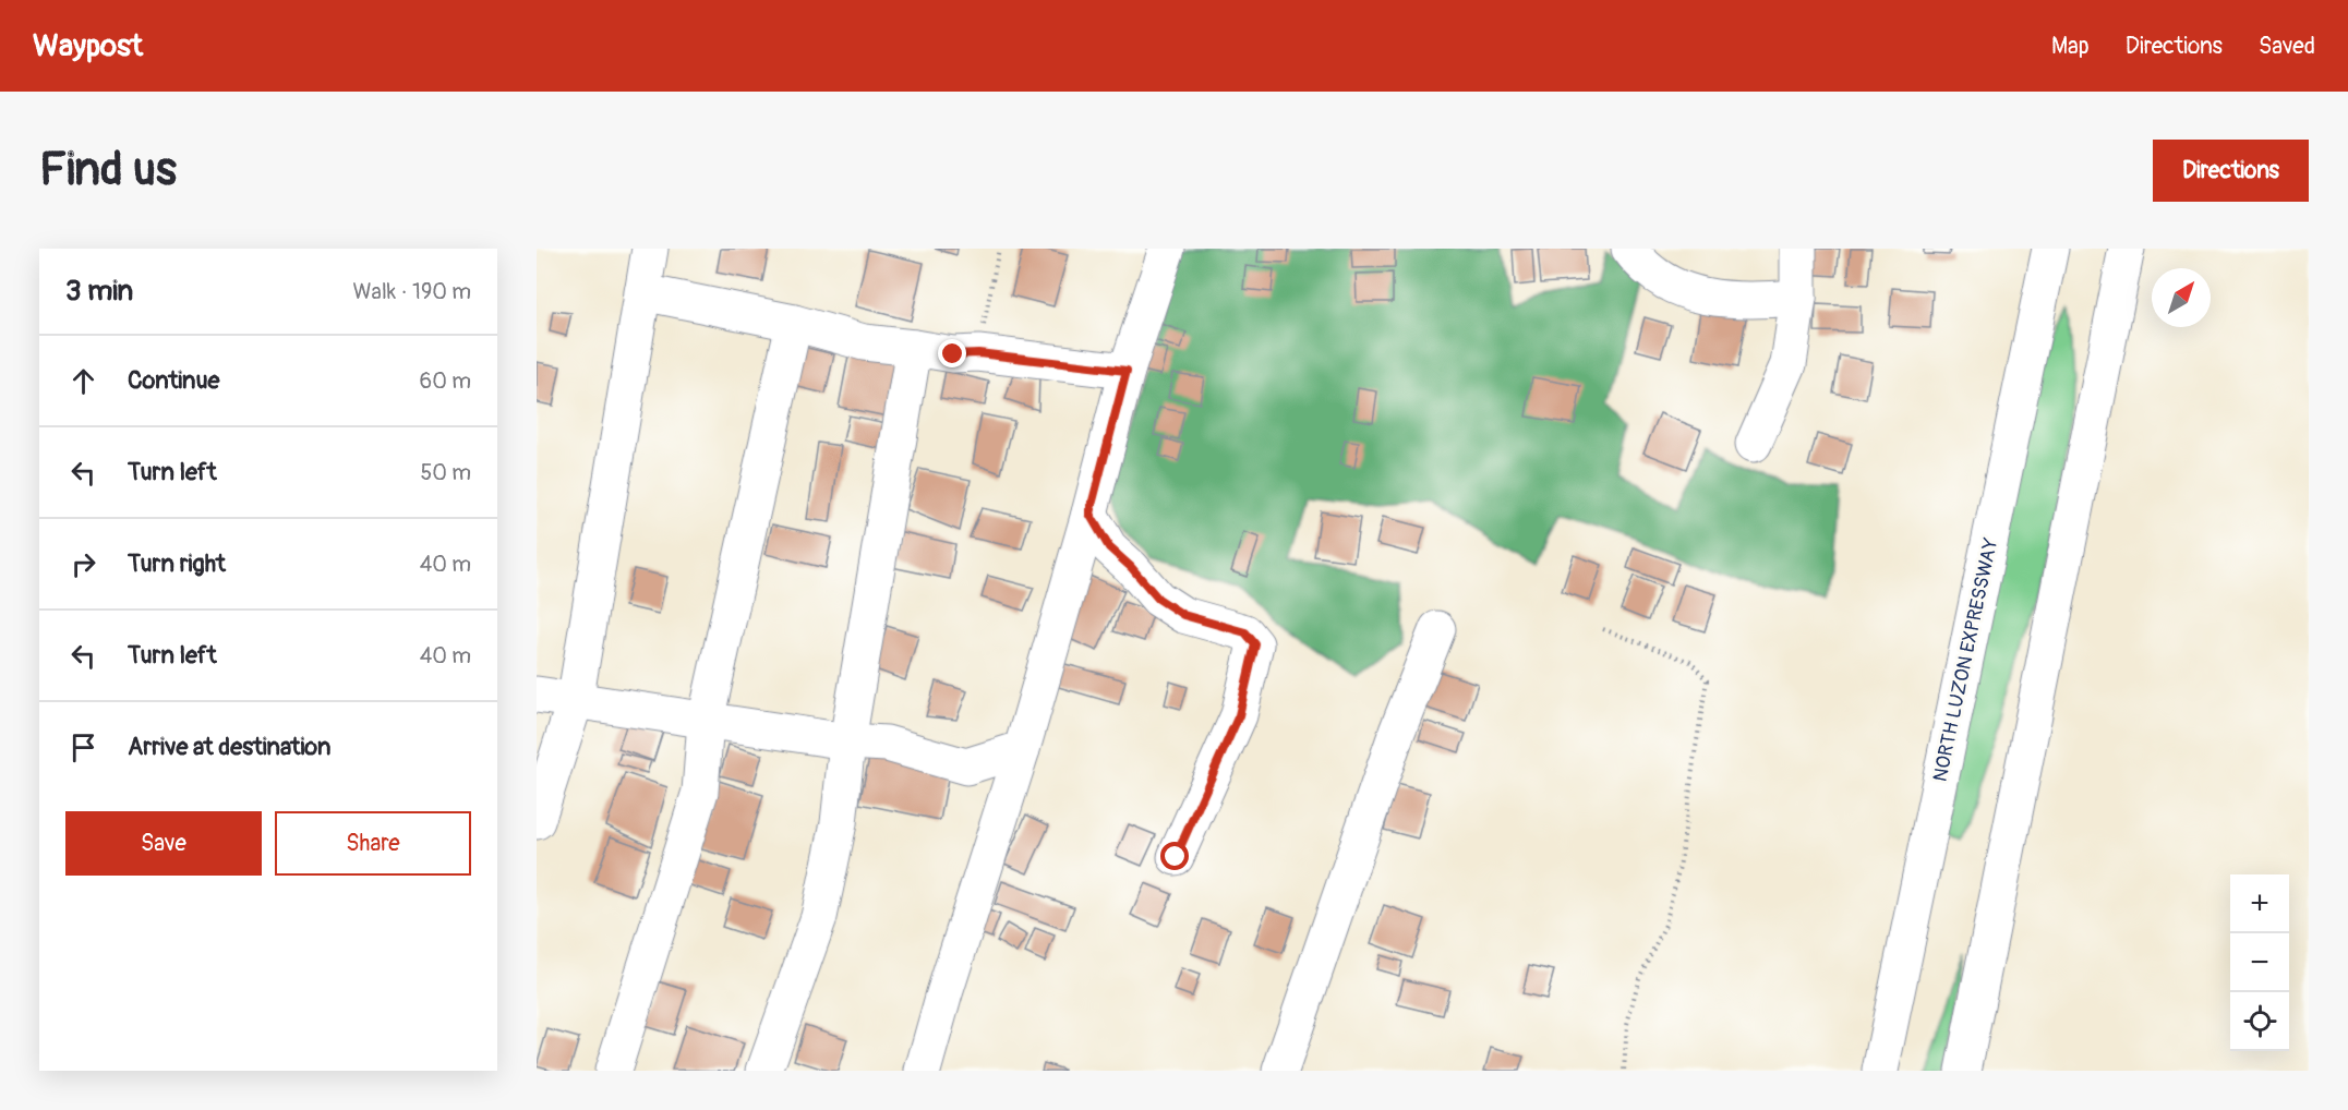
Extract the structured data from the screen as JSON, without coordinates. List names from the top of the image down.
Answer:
{
  "streets": {
    "main road": ["NORTH LUZON EXPRESSWAY"]
  },
  "north": "top right",
  "page": {
    "header": "Waypost",
    "nav": ["Map", "Directions", "Saved"],
    "buttons": [
      "Directions",
      ["Save", "Share"]
    ],
    "title": "Find us",
    "heading": ["3 min", "Walk · 190 m"],
    "list": [
      ["Continue", "60 m"],
      ["Turn left", "50 m"],
      ["Turn right", "40 m"],
      ["Turn left", "40 m"],
      "Arrive at destination"
    ],
    "map_buttons": ["+", "−"]
  }
}
